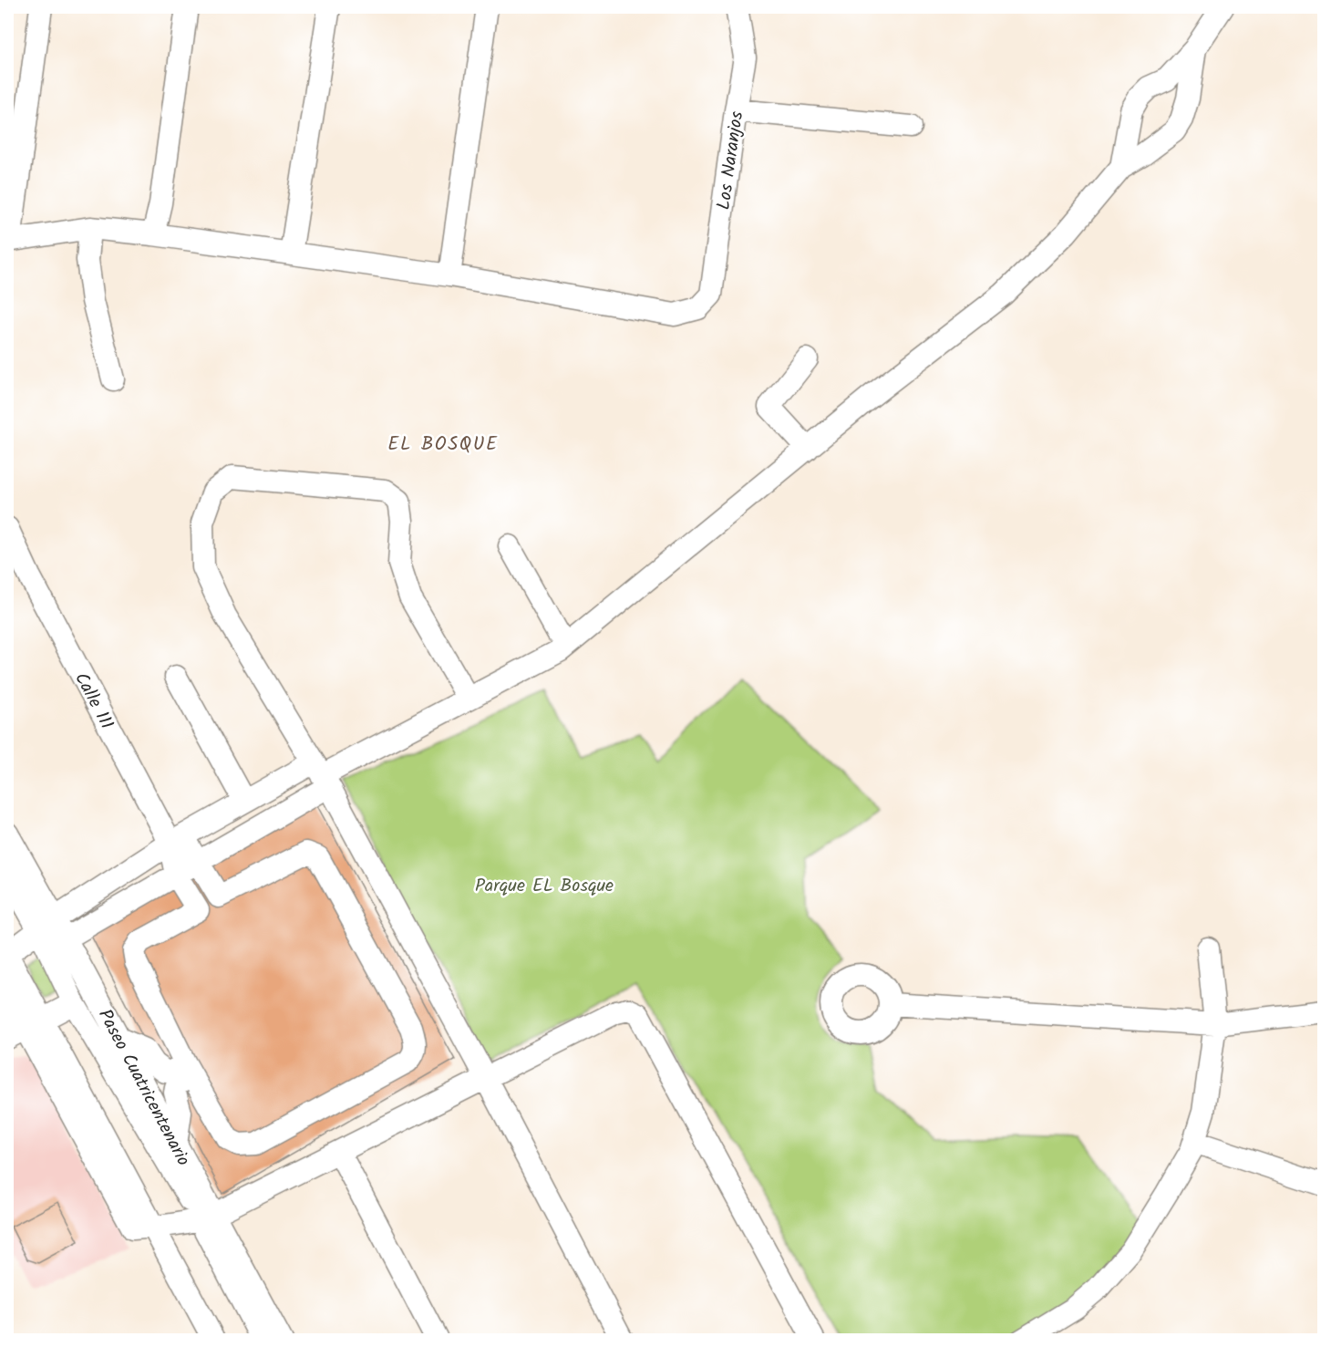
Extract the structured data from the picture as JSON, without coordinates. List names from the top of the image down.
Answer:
{
  "streets": {
    "street": ["Los Naranjos", "Calle 111", "Paseo Cuatricentenario"]
  },
  "districts": ["EL BOSQUE"],
  "parks": ["Parque EL Bosque"]
}
